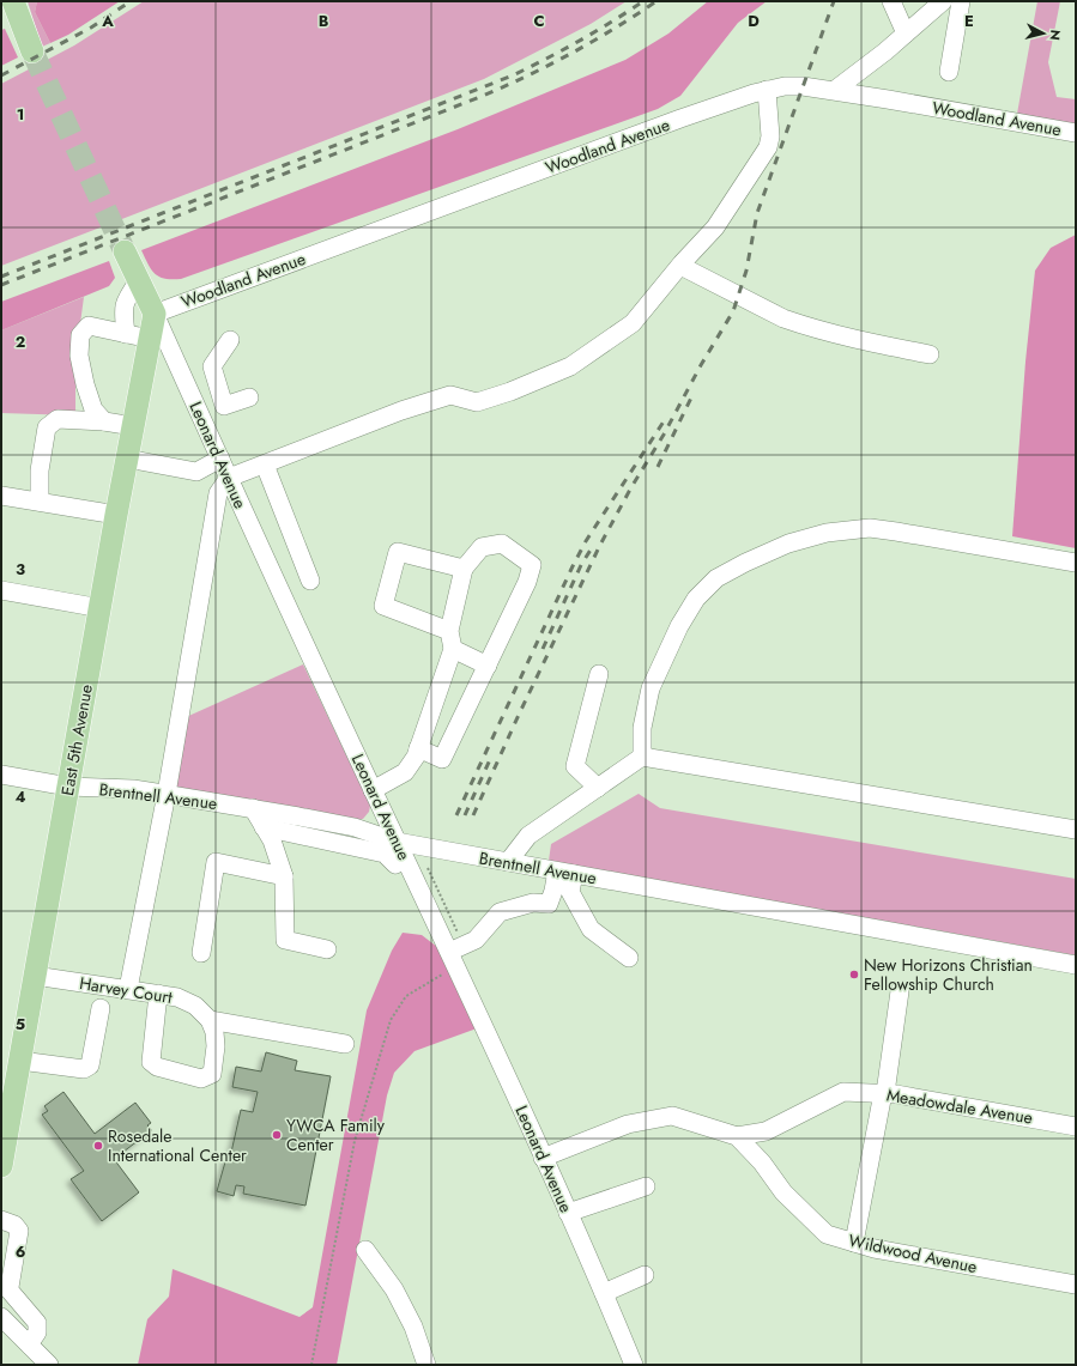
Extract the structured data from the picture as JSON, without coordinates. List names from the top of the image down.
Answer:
{
  "streets": {
    "main road": ["Leonard Avenue", "East 5th Avenue"],
    "street": [
      "Woodland Avenue",
      "Brentnell Avenue",
      "Harvey Court",
      "Meadowdale Avenue",
      "Wildwood Avenue"
    ]
  },
  "crossings": [
    ["Woodland Avenue", "Leonard Avenue"],
    ["Woodland Avenue", "East 5th Avenue"],
    ["Leonard Avenue", "East 5th Avenue"],
    ["Leonard Avenue", "Brentnell Avenue"],
    ["Leonard Avenue", "Wildwood Avenue"],
    ["East 5th Avenue", "Brentnell Avenue"],
    ["East 5th Avenue", "Harvey Court"],
    ["Meadowdale Avenue", "Wildwood Avenue"]
  ],
  "places": ["New Horizons Christian Fellowship Church", "YWCA Family Center", "Rosedale International Center"],
  "north": "right",
  "grid": {
    "columns": [
      "A",
      "B",
      "C",
      "D",
      "E"
    ],
    "rows": [
      "1",
      "2",
      "3",
      "4",
      "5",
      "6"
    ]
  }
}
